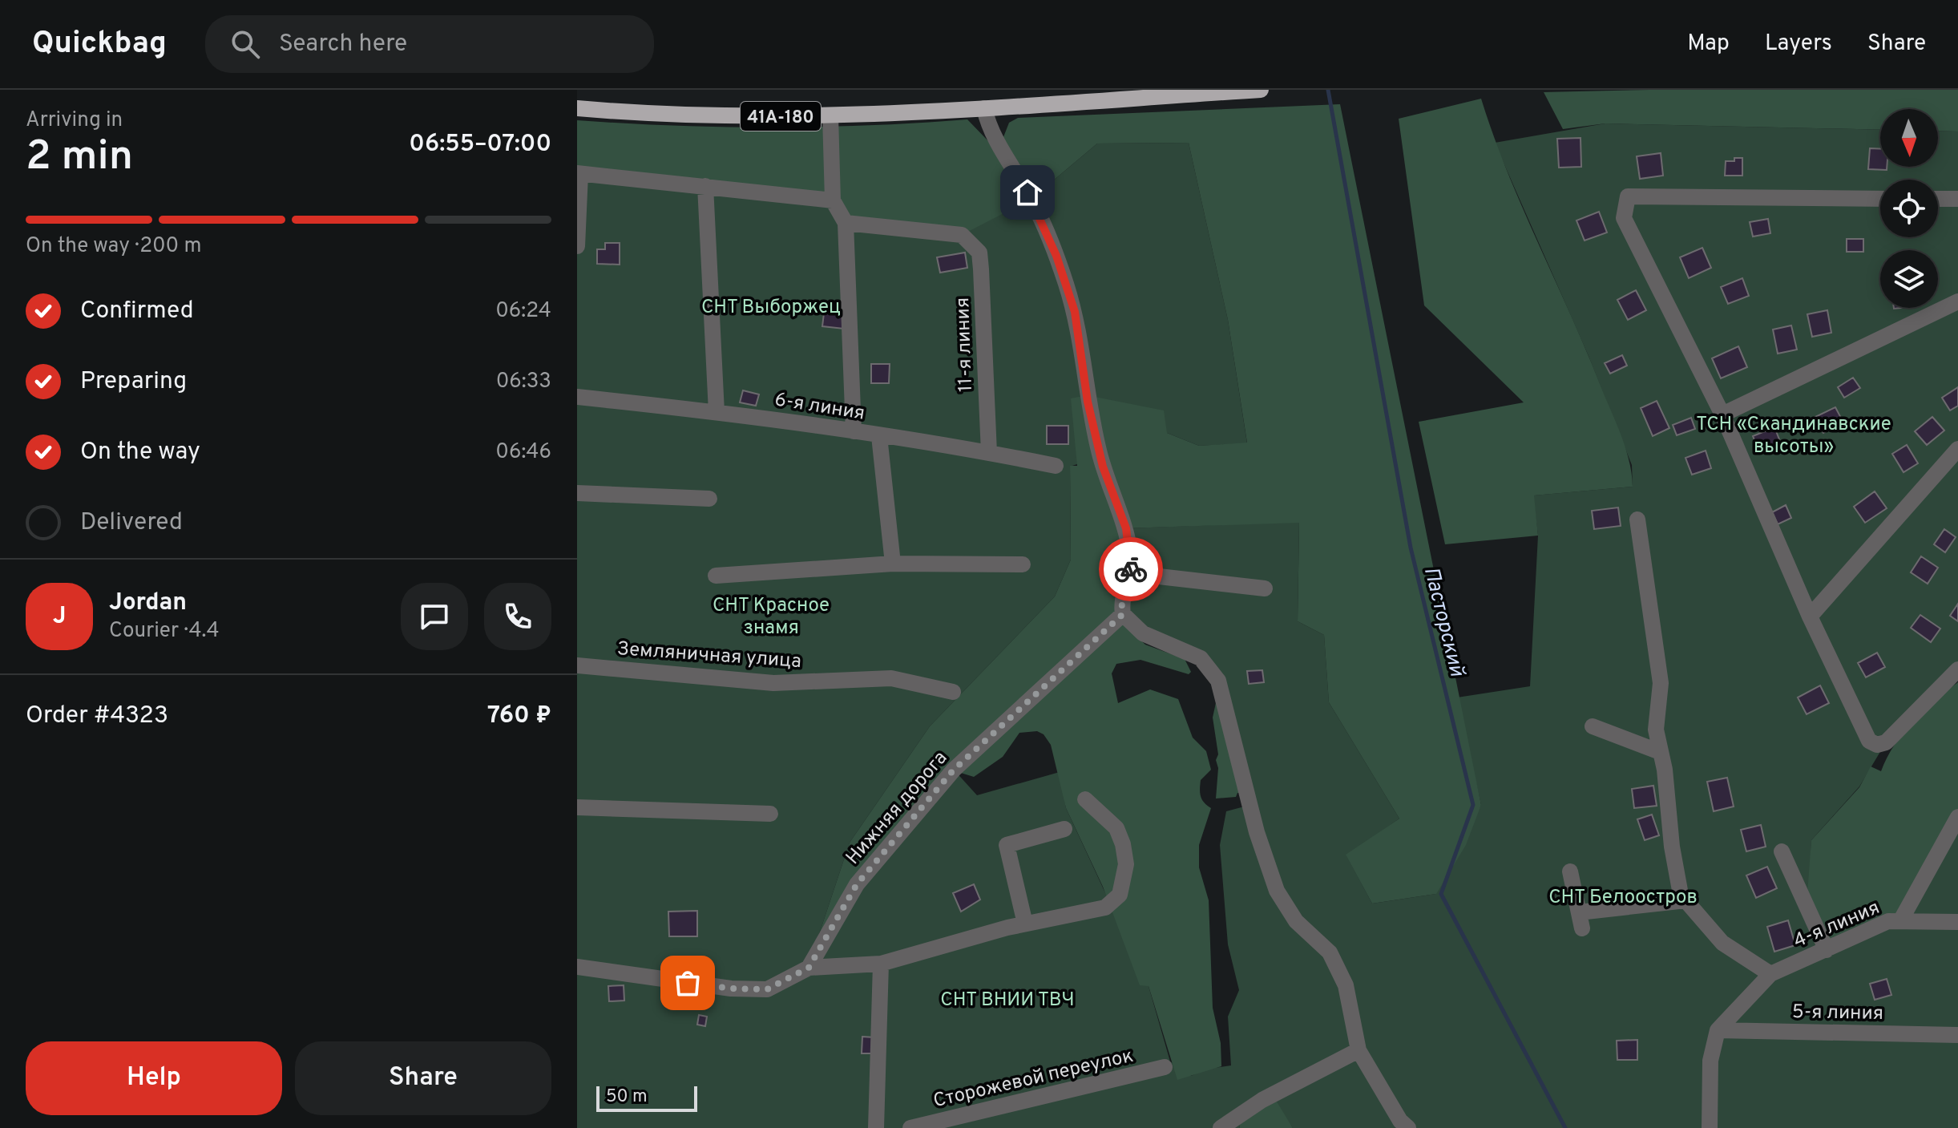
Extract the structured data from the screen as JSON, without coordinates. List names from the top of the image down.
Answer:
{
  "streets": {
    "main road": ["41А-180"],
    "street": [
      "11-я линия",
      "6-я линия",
      "Земляничная улица",
      "Нижняя дорога",
      "4-я линия",
      "5-я линия",
      "Сторожевой переулок"
    ]
  },
  "crossings": [
    ["11-я линия", "6-я линия"]
  ],
  "water": ["Пасторский"],
  "parks": [
    "СНТ Выборжец",
    "ТСН «Скандинавские высоты»",
    "СНТ Красное знамя",
    "СНТ Белоостров",
    "СНТ ВНИИ ТВЧ"
  ],
  "scale_bar": "50 m",
  "north": "bottom",
  "page": {
    "header": "Quickbag",
    "search": "Search here",
    "nav": ["Map", "Layers", "Share"],
    "heading": ["2 min", "Arriving in", "06:55–07:00"],
    "panel": [
      "Jordan",
      "Courier · 4.4",
      "Order #4323",
      "760 ₽"
    ],
    "bar": "On the way · 200 m",
    "list": [
      ["Confirmed", "06:24"],
      ["Preparing", "06:33"],
      ["On the way", "06:46"],
      "Delivered"
    ],
    "round": "J",
    "buttons": ["Help", "Share"],
    "scale": "50 m"
  }
}
